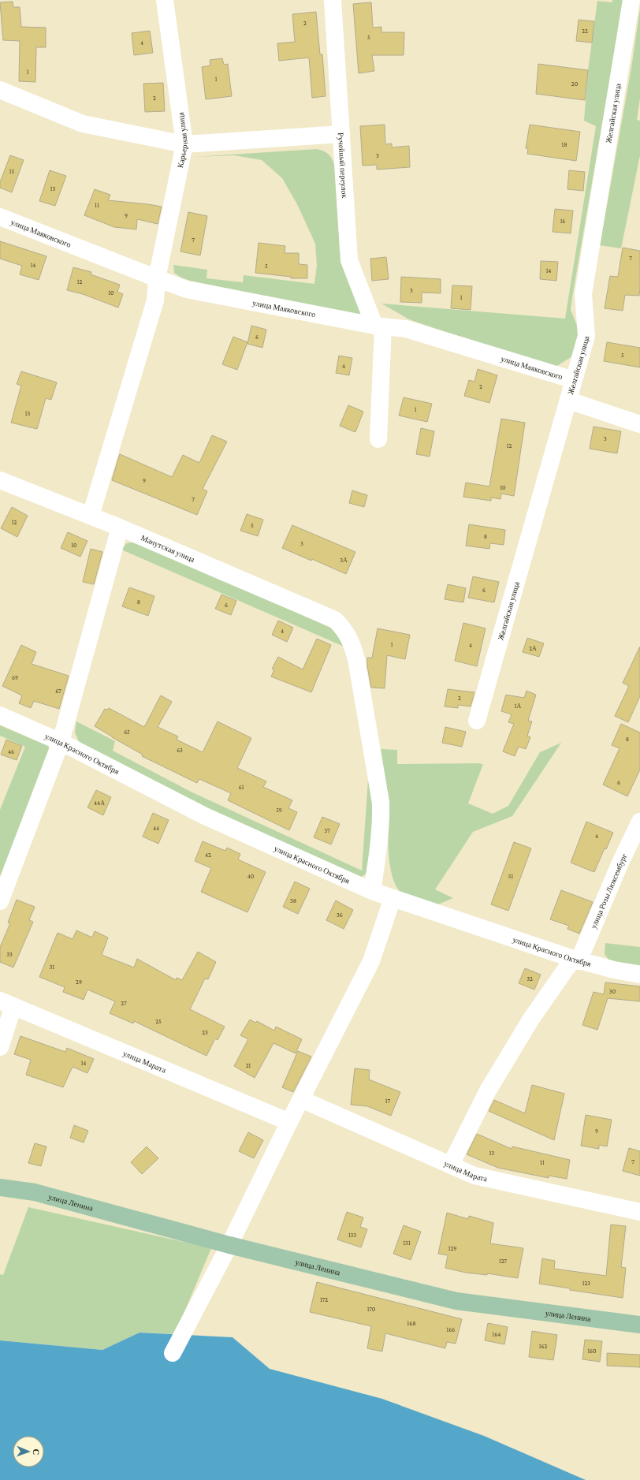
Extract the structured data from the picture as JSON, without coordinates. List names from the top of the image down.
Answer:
{
  "streets": {
    "main road": ["улица Ленина"],
    "street": [
      "Желгайская улица",
      "Карьерная улица",
      "Ручейный переулок",
      "улица Маяковского",
      "Манутская улица",
      "улица Красного Октября",
      "улица Розы Люксембург",
      "улица Марата"
    ]
  },
  "crossings": [
    ["Желгайская улица", "улица Маяковского"],
    ["Карьерная улица", "улица Маяковского"],
    ["Карьерная улица", "Манутская улица"],
    ["Ручейный переулок", "улица Маяковского"],
    ["Манутская улица", "улица Красного Октября"],
    ["улица Красного Октября", "улица Розы Люксембург"],
    ["улица Розы Люксембург", "улица Марата"]
  ],
  "house_numbers": [
    "2",
    "22",
    "5",
    "4",
    "1",
    "1",
    "20",
    "2",
    "18",
    "3",
    "15",
    "13",
    "11",
    "9",
    "16",
    "7",
    "7",
    "14",
    "5",
    "14",
    "12",
    "3",
    "10",
    "1",
    "6",
    "5",
    "4",
    "2",
    "1",
    "13",
    "3",
    "12",
    "9",
    "10",
    "7",
    "12",
    "5",
    "8",
    "3",
    "10",
    "3А",
    "6",
    "8",
    "6",
    "4",
    "1",
    "4",
    "2А",
    "69",
    "67",
    "2",
    "1А",
    "65",
    "8",
    "63",
    "46",
    "6",
    "61",
    "44А",
    "59",
    "44",
    "57",
    "4",
    "42",
    "40",
    "51",
    "38",
    "36",
    "33",
    "31",
    "32",
    "29",
    "30",
    "27",
    "25",
    "23",
    "14",
    "21",
    "17",
    "9",
    "13",
    "7",
    "11",
    "133",
    "131",
    "129",
    "127",
    "123",
    "172",
    "170",
    "168",
    "166",
    "164",
    "162",
    "160"
  ],
  "north": "right"
}
